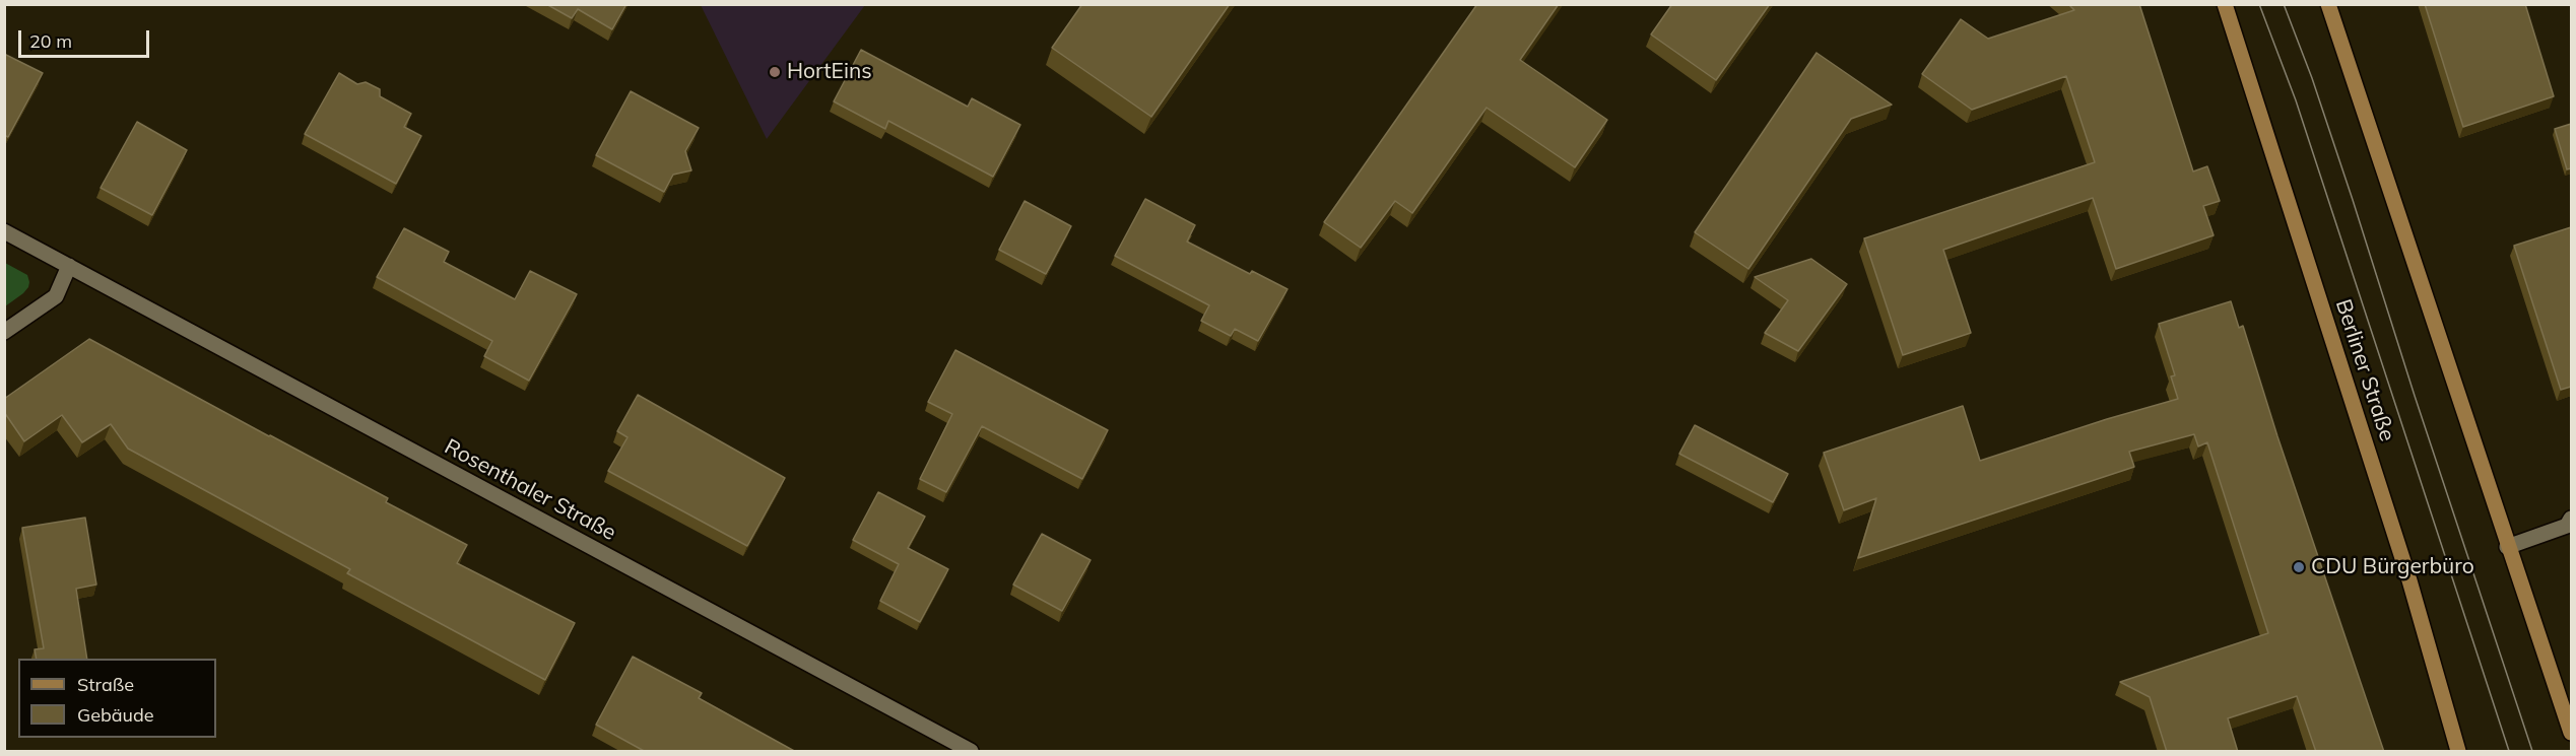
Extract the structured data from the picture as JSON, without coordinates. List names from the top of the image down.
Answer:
{
  "streets": {
    "main road": ["Berliner Straße"],
    "street": ["Rosenthaler Straße"]
  },
  "places": ["HortEins", "CDU Bürgerbüro"],
  "legend": ["Straße", "Gebäude"],
  "scale_bar": "20 m"
}
